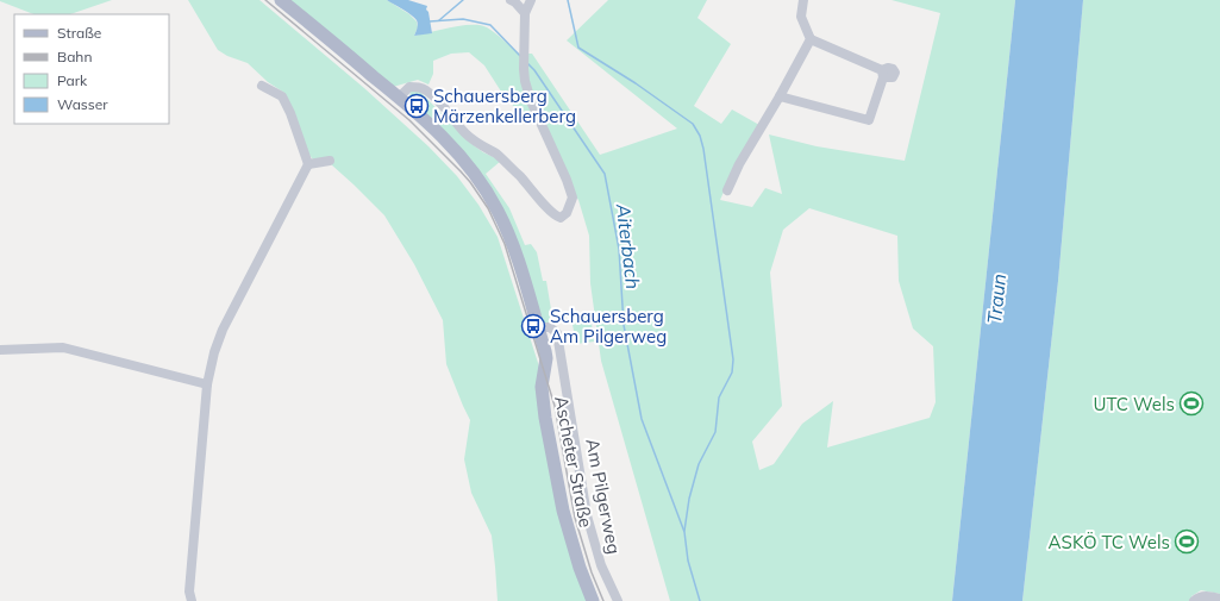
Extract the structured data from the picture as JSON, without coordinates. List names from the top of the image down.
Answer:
{
  "streets": {
    "main road": ["Ascheter Straße"],
    "street": ["Am Pilgerweg"]
  },
  "crossings": [
    ["Ascheter Straße", "Am Pilgerweg"]
  ],
  "water": ["Aiterbach", "Traun"],
  "places": {
    "bus stop": ["Schauersberg Märzenkellerberg", "Schauersberg Am Pilgerweg"],
    "sports": ["UTC Wels", "ASKÖ TC Wels"]
  },
  "legend": [
    "Straße",
    "Bahn",
    "Park",
    "Wasser"
  ]
}
